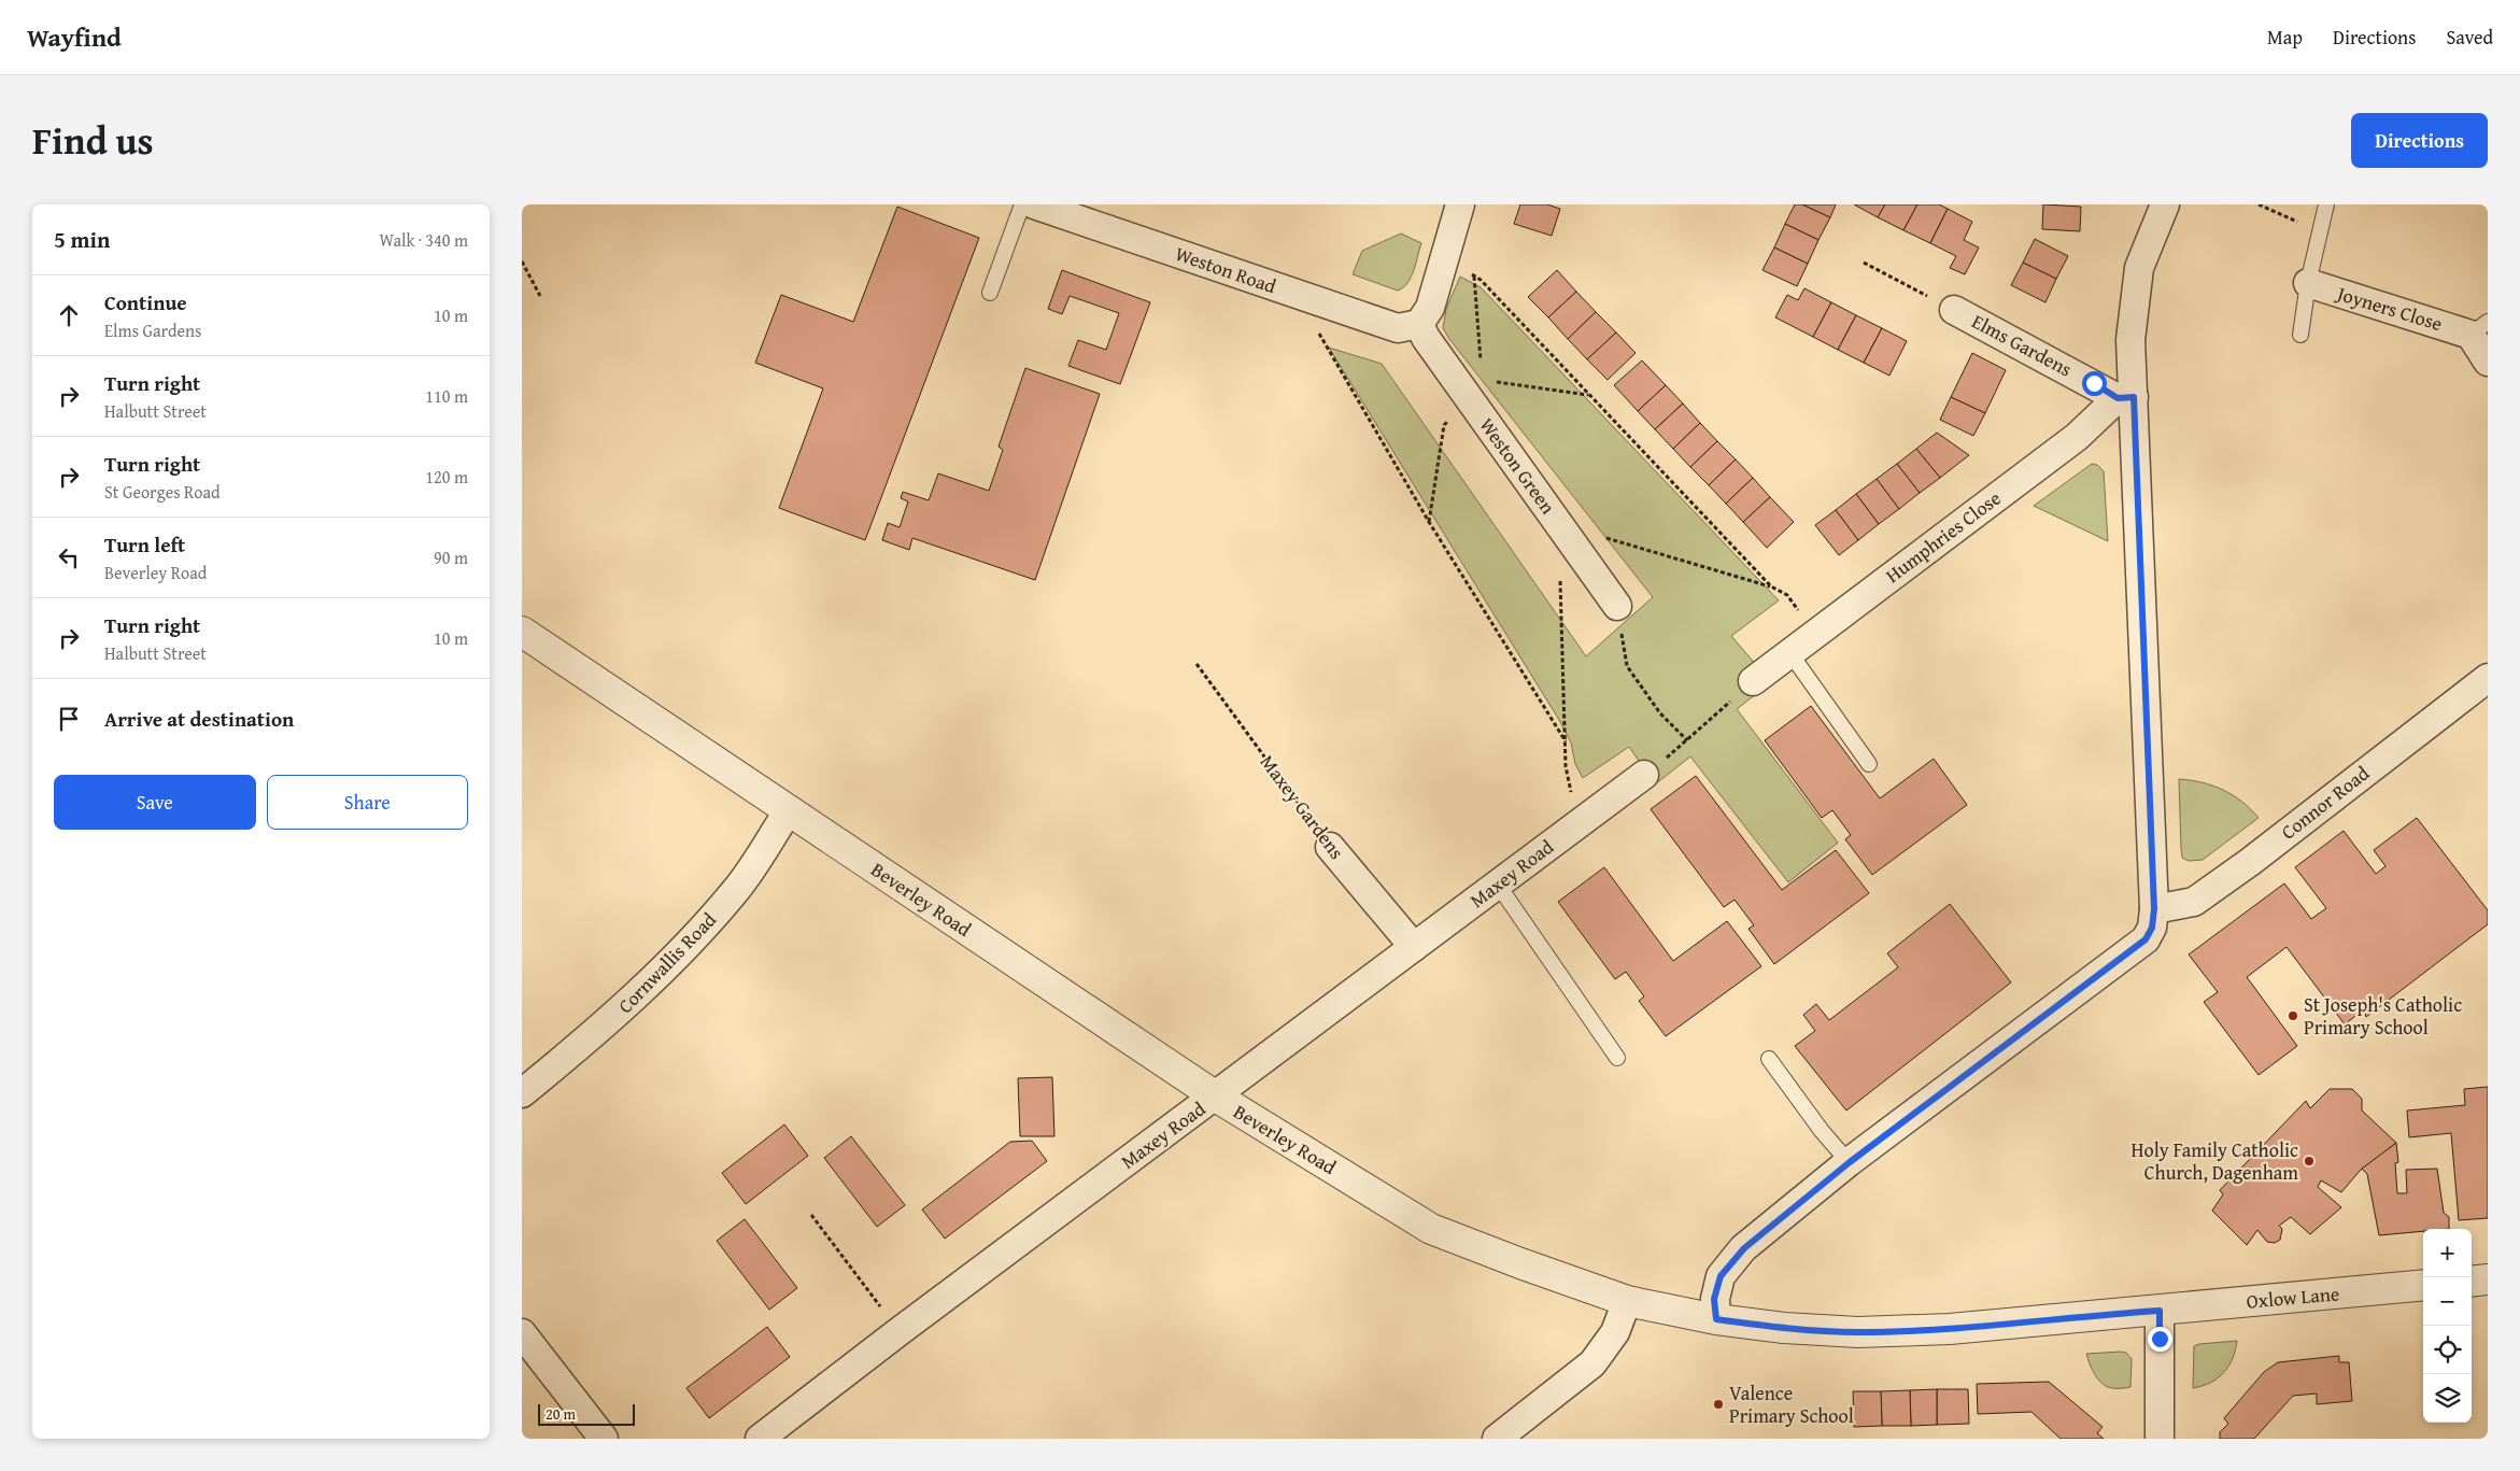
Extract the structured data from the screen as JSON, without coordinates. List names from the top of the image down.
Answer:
{
  "streets": {
    "street": [
      "Weston Road",
      "Joyners Close",
      "Elms Gardens",
      "Weston Green",
      "Humphries Close",
      "Connor Road",
      "Maxey Gardens",
      "Maxey Road",
      "Beverley Road",
      "Cornwallis Road",
      "Oxlow Lane"
    ]
  },
  "crossings": [
    ["Weston Road", "Weston Green"],
    ["Elms Gardens", "Humphries Close"],
    ["Maxey Gardens", "Maxey Road"],
    ["Maxey Road", "Beverley Road"],
    ["Beverley Road", "Cornwallis Road"],
    ["Beverley Road", "Oxlow Lane"]
  ],
  "places": ["St Joseph's Catholic Primary School", "Holy Family Catholic Church, Dagenham", "Valence Primary School"],
  "scale_bar": "20 m",
  "page": {
    "header": "Wayfind",
    "nav": ["Map", "Directions", "Saved"],
    "title": "Find us",
    "buttons": [
      "Directions",
      ["Save", "Share"]
    ],
    "heading": ["5 min", "Walk · 340 m"],
    "list": [
      ["Continue", "Elms Gardens", "10 m"],
      ["Turn right", "Halbutt Street", "110 m"],
      ["Turn right", "St Georges Road", "120 m"],
      ["Turn left", "Beverley Road", "90 m"],
      ["Turn right", "Halbutt Street", "10 m"],
      "Arrive at destination"
    ],
    "map_buttons": ["+", "−"],
    "scale": "20 m"
  }
}
